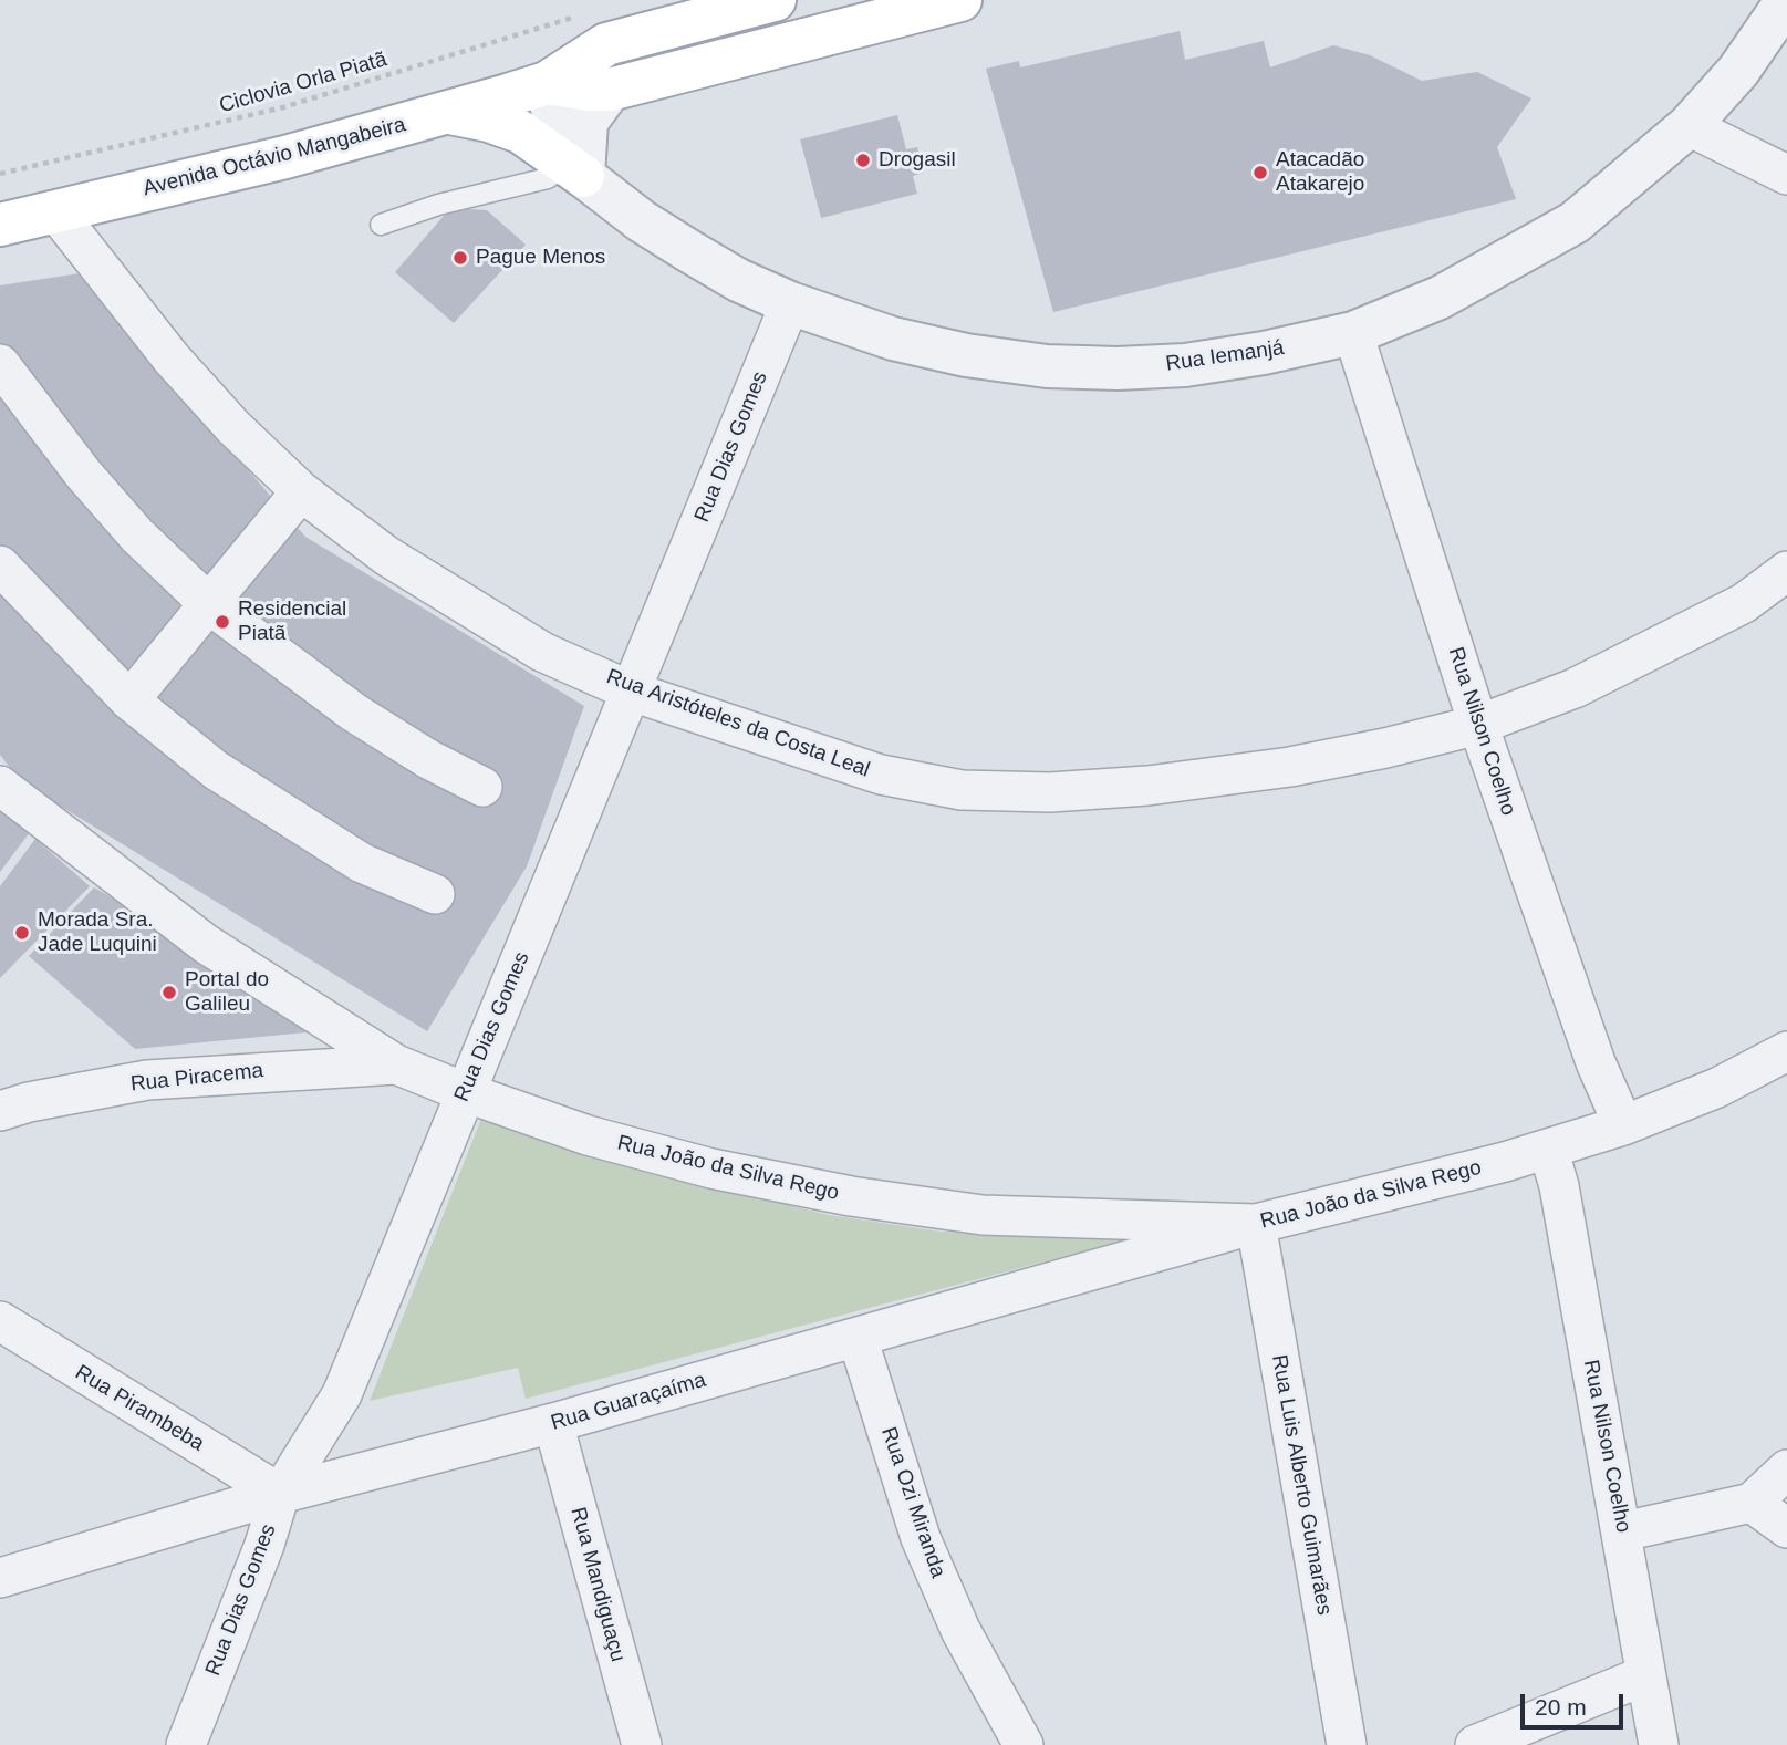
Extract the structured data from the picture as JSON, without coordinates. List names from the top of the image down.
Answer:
{
  "streets": {
    "main road": ["Avenida Octávio Mangabeira"],
    "street": [
      "Rua Iemanjá",
      "Rua Dias Gomes",
      "Rua Aristóteles da Costa Leal",
      "Rua Nilson Coelho",
      "Rua Piracema",
      "Rua João da Silva Rego",
      "Rua Guaraçaíma",
      "Rua Pirambeba",
      "Rua Luis Alberto Guimarães",
      "Rua Ozi Miranda",
      "Rua Mandiguaçu"
    ],
    "path": ["Ciclovia Orla Piatã"]
  },
  "crossings": [
    ["Avenida Octávio Mangabeira", "Rua Iemanjá"],
    ["Avenida Octávio Mangabeira", "Rua Aristóteles da Costa Leal"],
    ["Rua Iemanjá", "Rua Dias Gomes"],
    ["Rua Iemanjá", "Rua Nilson Coelho"],
    ["Rua Dias Gomes", "Rua Aristóteles da Costa Leal"],
    ["Rua Dias Gomes", "Rua João da Silva Rego"],
    ["Rua Dias Gomes", "Rua Guaraçaíma"],
    ["Rua Dias Gomes", "Rua Pirambeba"],
    ["Rua Aristóteles da Costa Leal", "Rua Nilson Coelho"],
    ["Rua Nilson Coelho", "Rua João da Silva Rego"],
    ["Rua Piracema", "Rua João da Silva Rego"],
    ["Rua João da Silva Rego", "Rua Guaraçaíma"],
    ["Rua João da Silva Rego", "Rua Luis Alberto Guimarães"],
    ["Rua Guaraçaíma", "Rua Pirambeba"],
    ["Rua Guaraçaíma", "Rua Luis Alberto Guimarães"],
    ["Rua Guaraçaíma", "Rua Ozi Miranda"],
    ["Rua Guaraçaíma", "Rua Mandiguaçu"]
  ],
  "places": [
    "Drogasil",
    "Atacadão Atakarejo",
    "Pague Menos",
    "Residencial Piatã",
    "Morada Sra. Jade Luquini",
    "Portal do Galileu"
  ],
  "scale_bar": "20 m"
}
